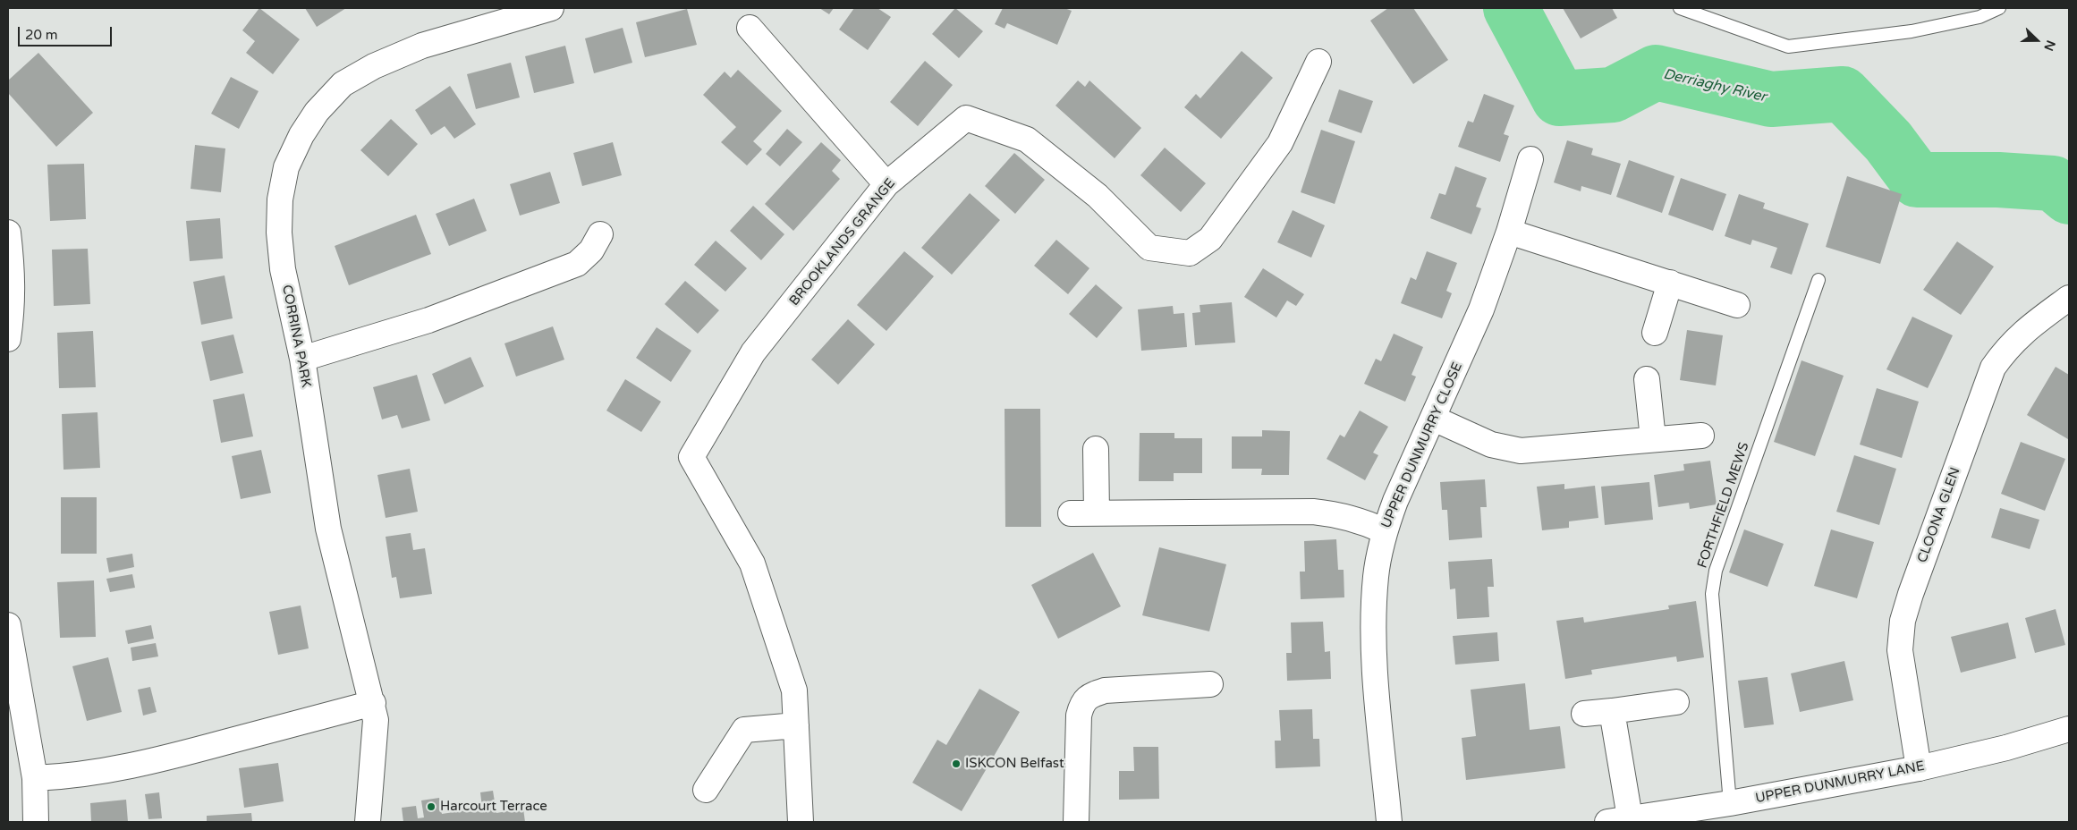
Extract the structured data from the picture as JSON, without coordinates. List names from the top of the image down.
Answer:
{
  "streets": {
    "street": [
      "BROOKLANDS GRANGE",
      "CORRINA PARK",
      "UPPER DUNMURRY CLOSE",
      "CLOONA GLEN",
      "UPPER DUNMURRY LANE"
    ],
    "lane": ["FORTHFIELD MEWS"]
  },
  "crossings": [
    ["FORTHFIELD MEWS", "UPPER DUNMURRY LANE"],
    ["CLOONA GLEN", "UPPER DUNMURRY LANE"]
  ],
  "water": ["Derriaghy River"],
  "places": ["ISKCON Belfast", "Harcourt Terrace"],
  "scale_bar": "20 m",
  "north": "right"
}
